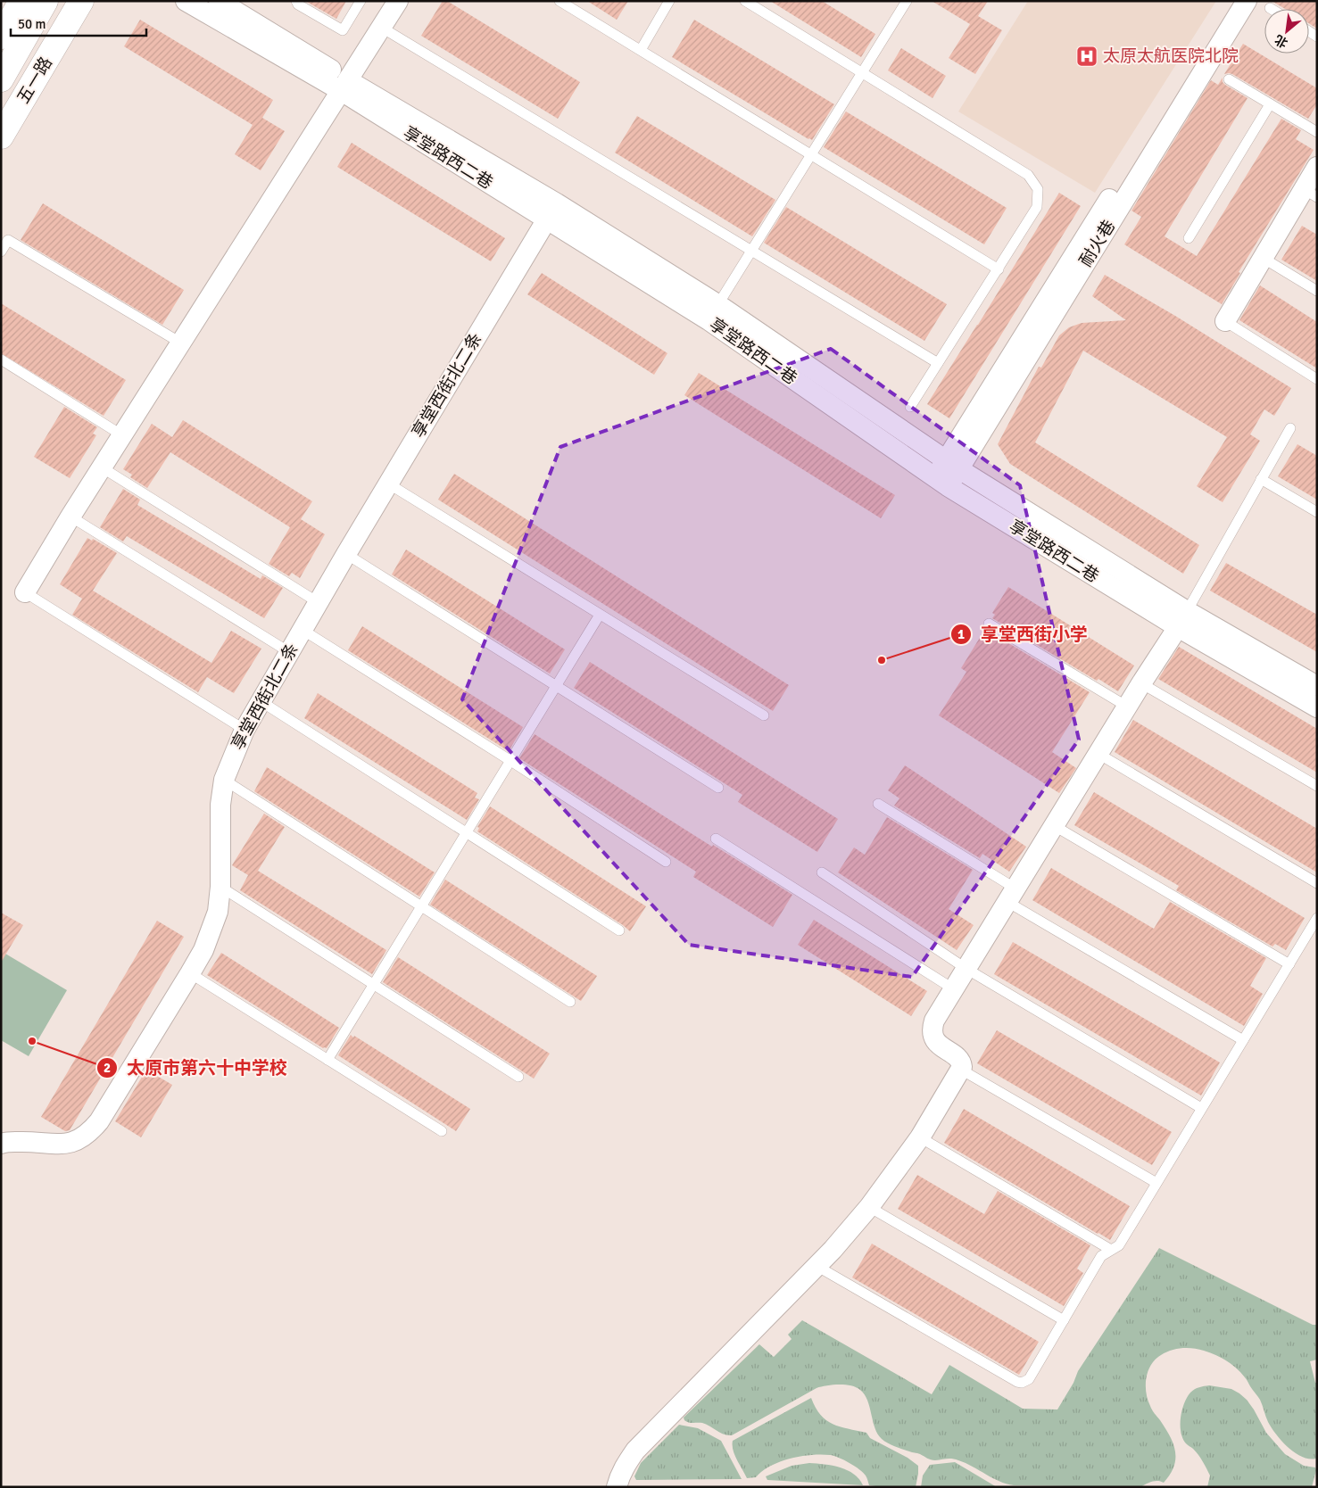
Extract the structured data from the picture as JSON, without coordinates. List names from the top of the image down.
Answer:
{
  "streets": {
    "main road": ["五一路"],
    "street": ["享堂路西二巷", "耐火巷", "享堂西街北二条"]
  },
  "crossings": [
    ["享堂路西二巷", "耐火巷"],
    ["享堂路西二巷", "享堂西街北二条"]
  ],
  "places": {
    "hospital": ["太原太航医院北院"],
    "other": ["享堂西街小学", "太原市第六十中学校"]
  },
  "scale_bar": "50 m",
  "north": "bottom left"
}
